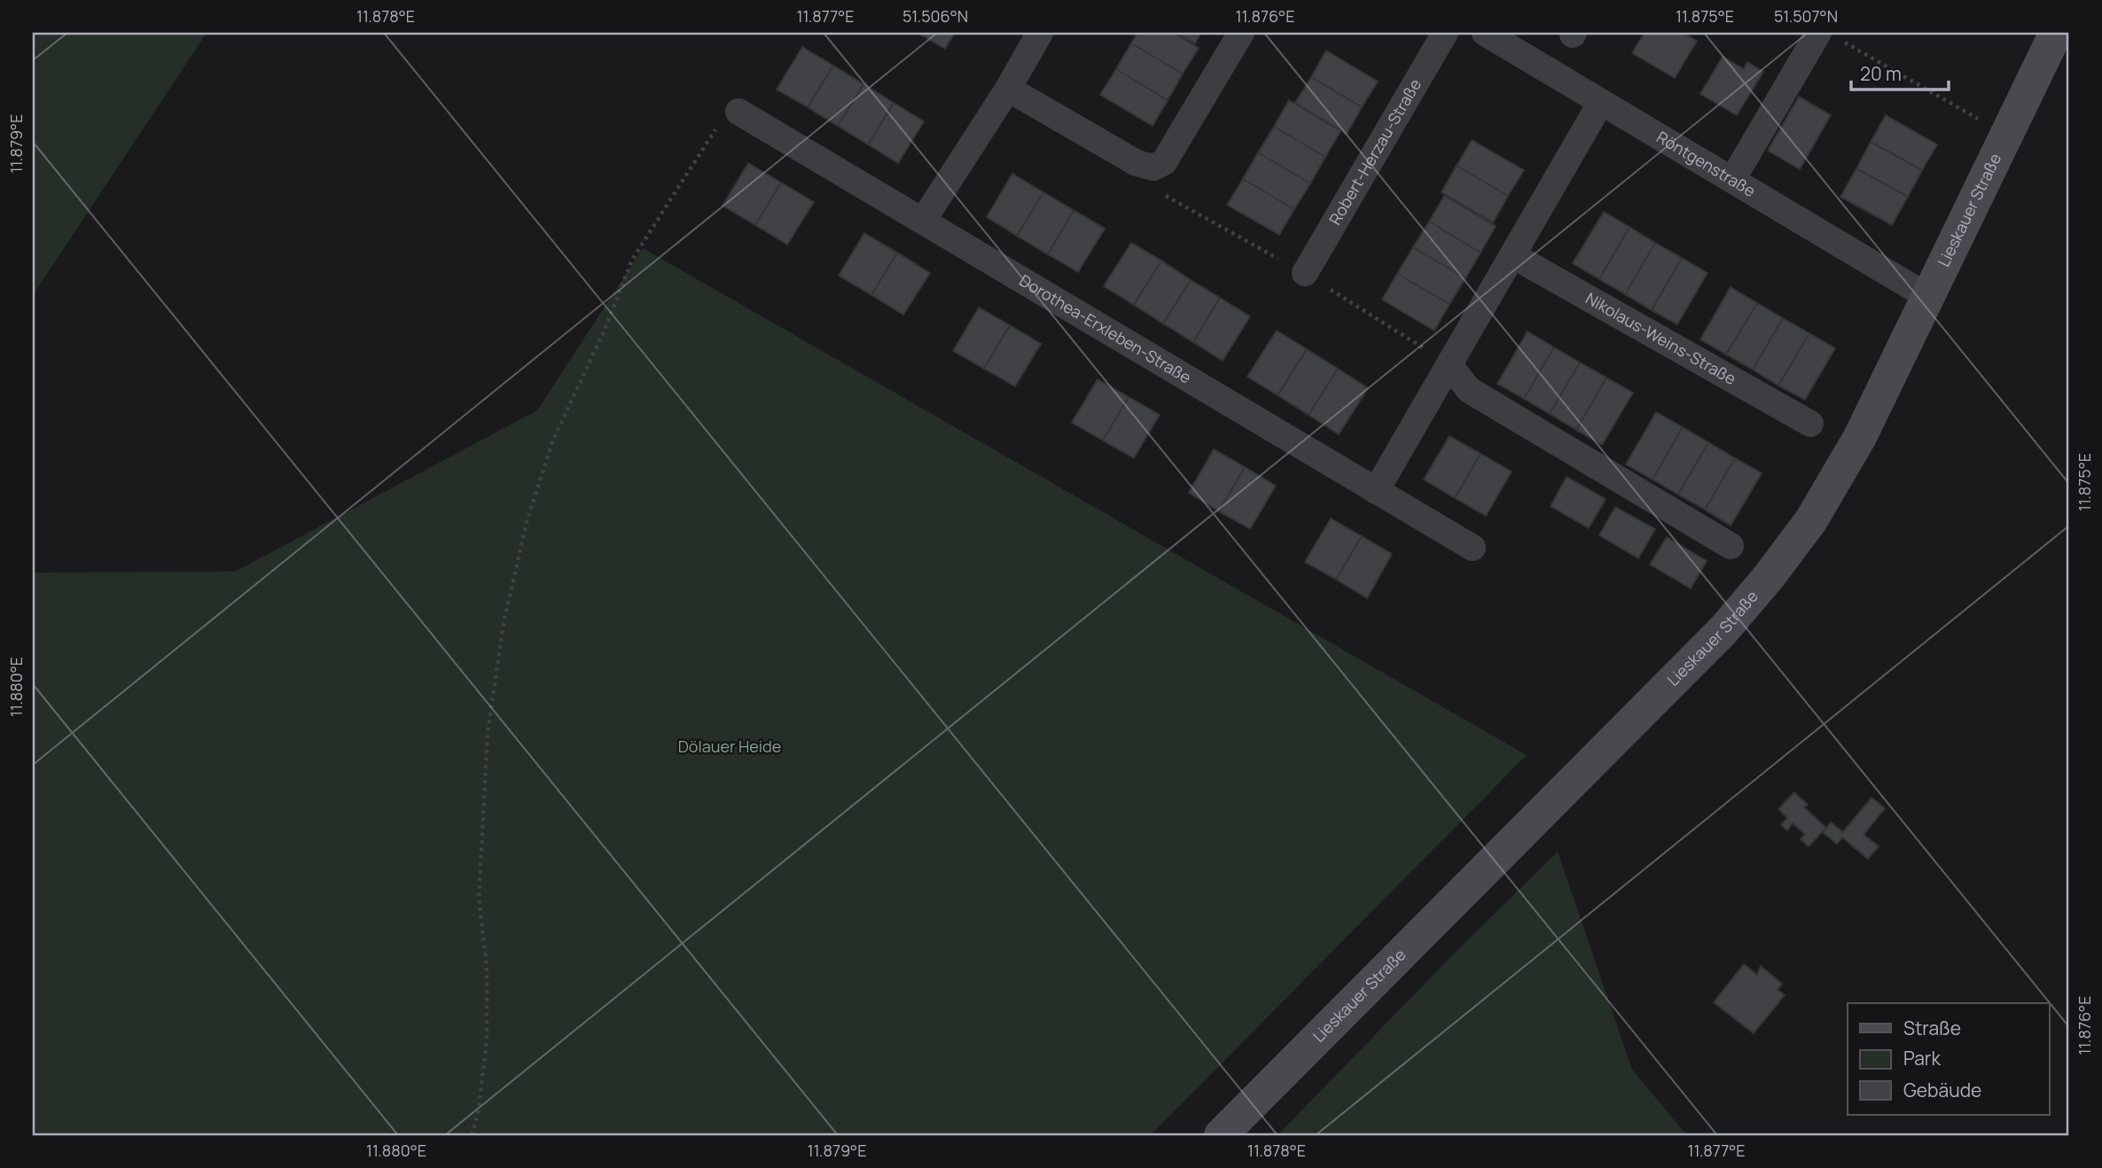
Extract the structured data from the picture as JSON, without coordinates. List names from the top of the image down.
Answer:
{
  "streets": {
    "street": [
      "Robert-Herzau-Straße",
      "Röntgenstraße",
      "Lieskauer Straße",
      "Dorothea-Erxleben-Straße",
      "Nikolaus-Weins-Straße"
    ]
  },
  "crossings": [
    ["Röntgenstraße", "Lieskauer Straße"]
  ],
  "parks": ["Dölauer Heide"],
  "legend": ["Straße", "Park", "Gebäude"],
  "scale_bar": "20 m",
  "coordinates": [
    "11.878°E",
    "11.877°E",
    "51.506°N",
    "11.876°E",
    "11.875°E",
    "51.507°N",
    "11.879°E",
    "11.880°E"
  ]
}
